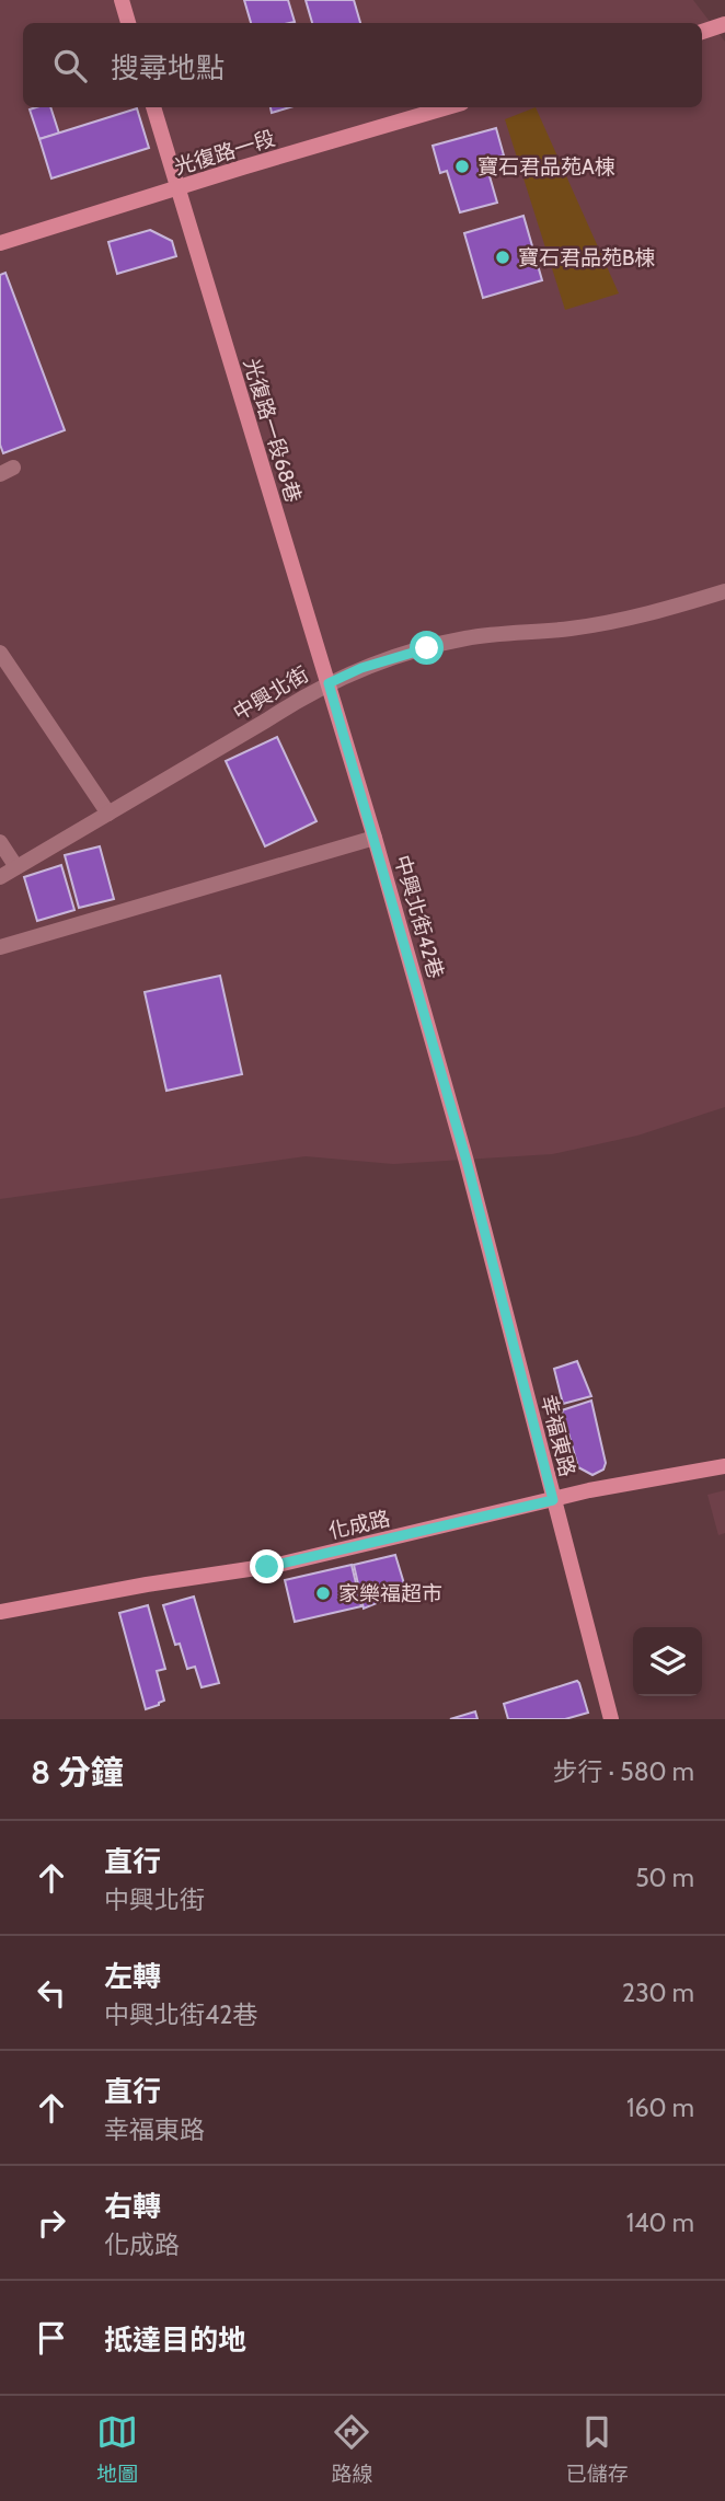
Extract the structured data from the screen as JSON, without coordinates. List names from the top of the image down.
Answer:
{
  "streets": {
    "street": [
      "光復路一段",
      "光復路一段68巷",
      "中興北街",
      "中興北街42巷",
      "幸福東路",
      "化成路"
    ]
  },
  "crossings": [
    ["光復路一段", "光復路一段68巷"],
    ["光復路一段68巷", "中興北街"],
    ["光復路一段68巷", "中興北街42巷"],
    ["中興北街", "中興北街42巷"],
    ["中興北街42巷", "幸福東路"],
    ["幸福東路", "化成路"]
  ],
  "places": ["寶石君品苑A棟", "寶石君品苑B棟", "家樂福超市"],
  "page": {
    "search": "搜尋地點",
    "heading": ["8 分鐘", "步行 · 580 m"],
    "list": [
      ["直行", "中興北街", "50 m"],
      ["左轉", "中興北街42巷", "230 m"],
      ["直行", "幸福東路", "160 m"],
      ["右轉", "化成路", "140 m"],
      "抵達目的地"
    ],
    "nav": ["地圖", "路線", "已儲存"]
  }
}
